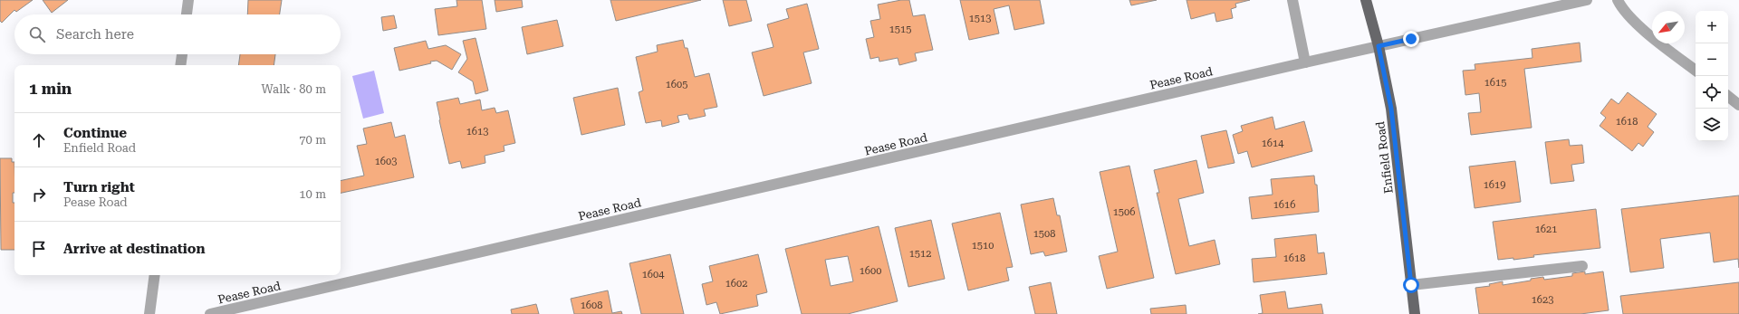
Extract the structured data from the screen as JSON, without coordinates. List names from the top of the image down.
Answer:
{
  "streets": {
    "main road": ["Enfield Road"],
    "street": ["Pease Road"]
  },
  "crossings": [
    ["Pease Road", "Enfield Road"]
  ],
  "house_numbers": [
    "1513",
    "1515",
    "1615",
    "1605",
    "1618",
    "1613",
    "1614",
    "1603",
    "1619",
    "1616",
    "1506",
    "1621",
    "1508",
    "1510",
    "1512",
    "1618",
    "1600",
    "1604",
    "1602",
    "1623",
    "1608"
  ],
  "north": "bottom left",
  "page": {
    "map_buttons": ["+", "−"],
    "search": "Search here",
    "heading": ["1 min", "Walk · 80 m"],
    "list": [
      ["Continue", "Enfield Road", "70 m"],
      ["Turn right", "Pease Road", "10 m"],
      "Arrive at destination"
    ]
  }
}
